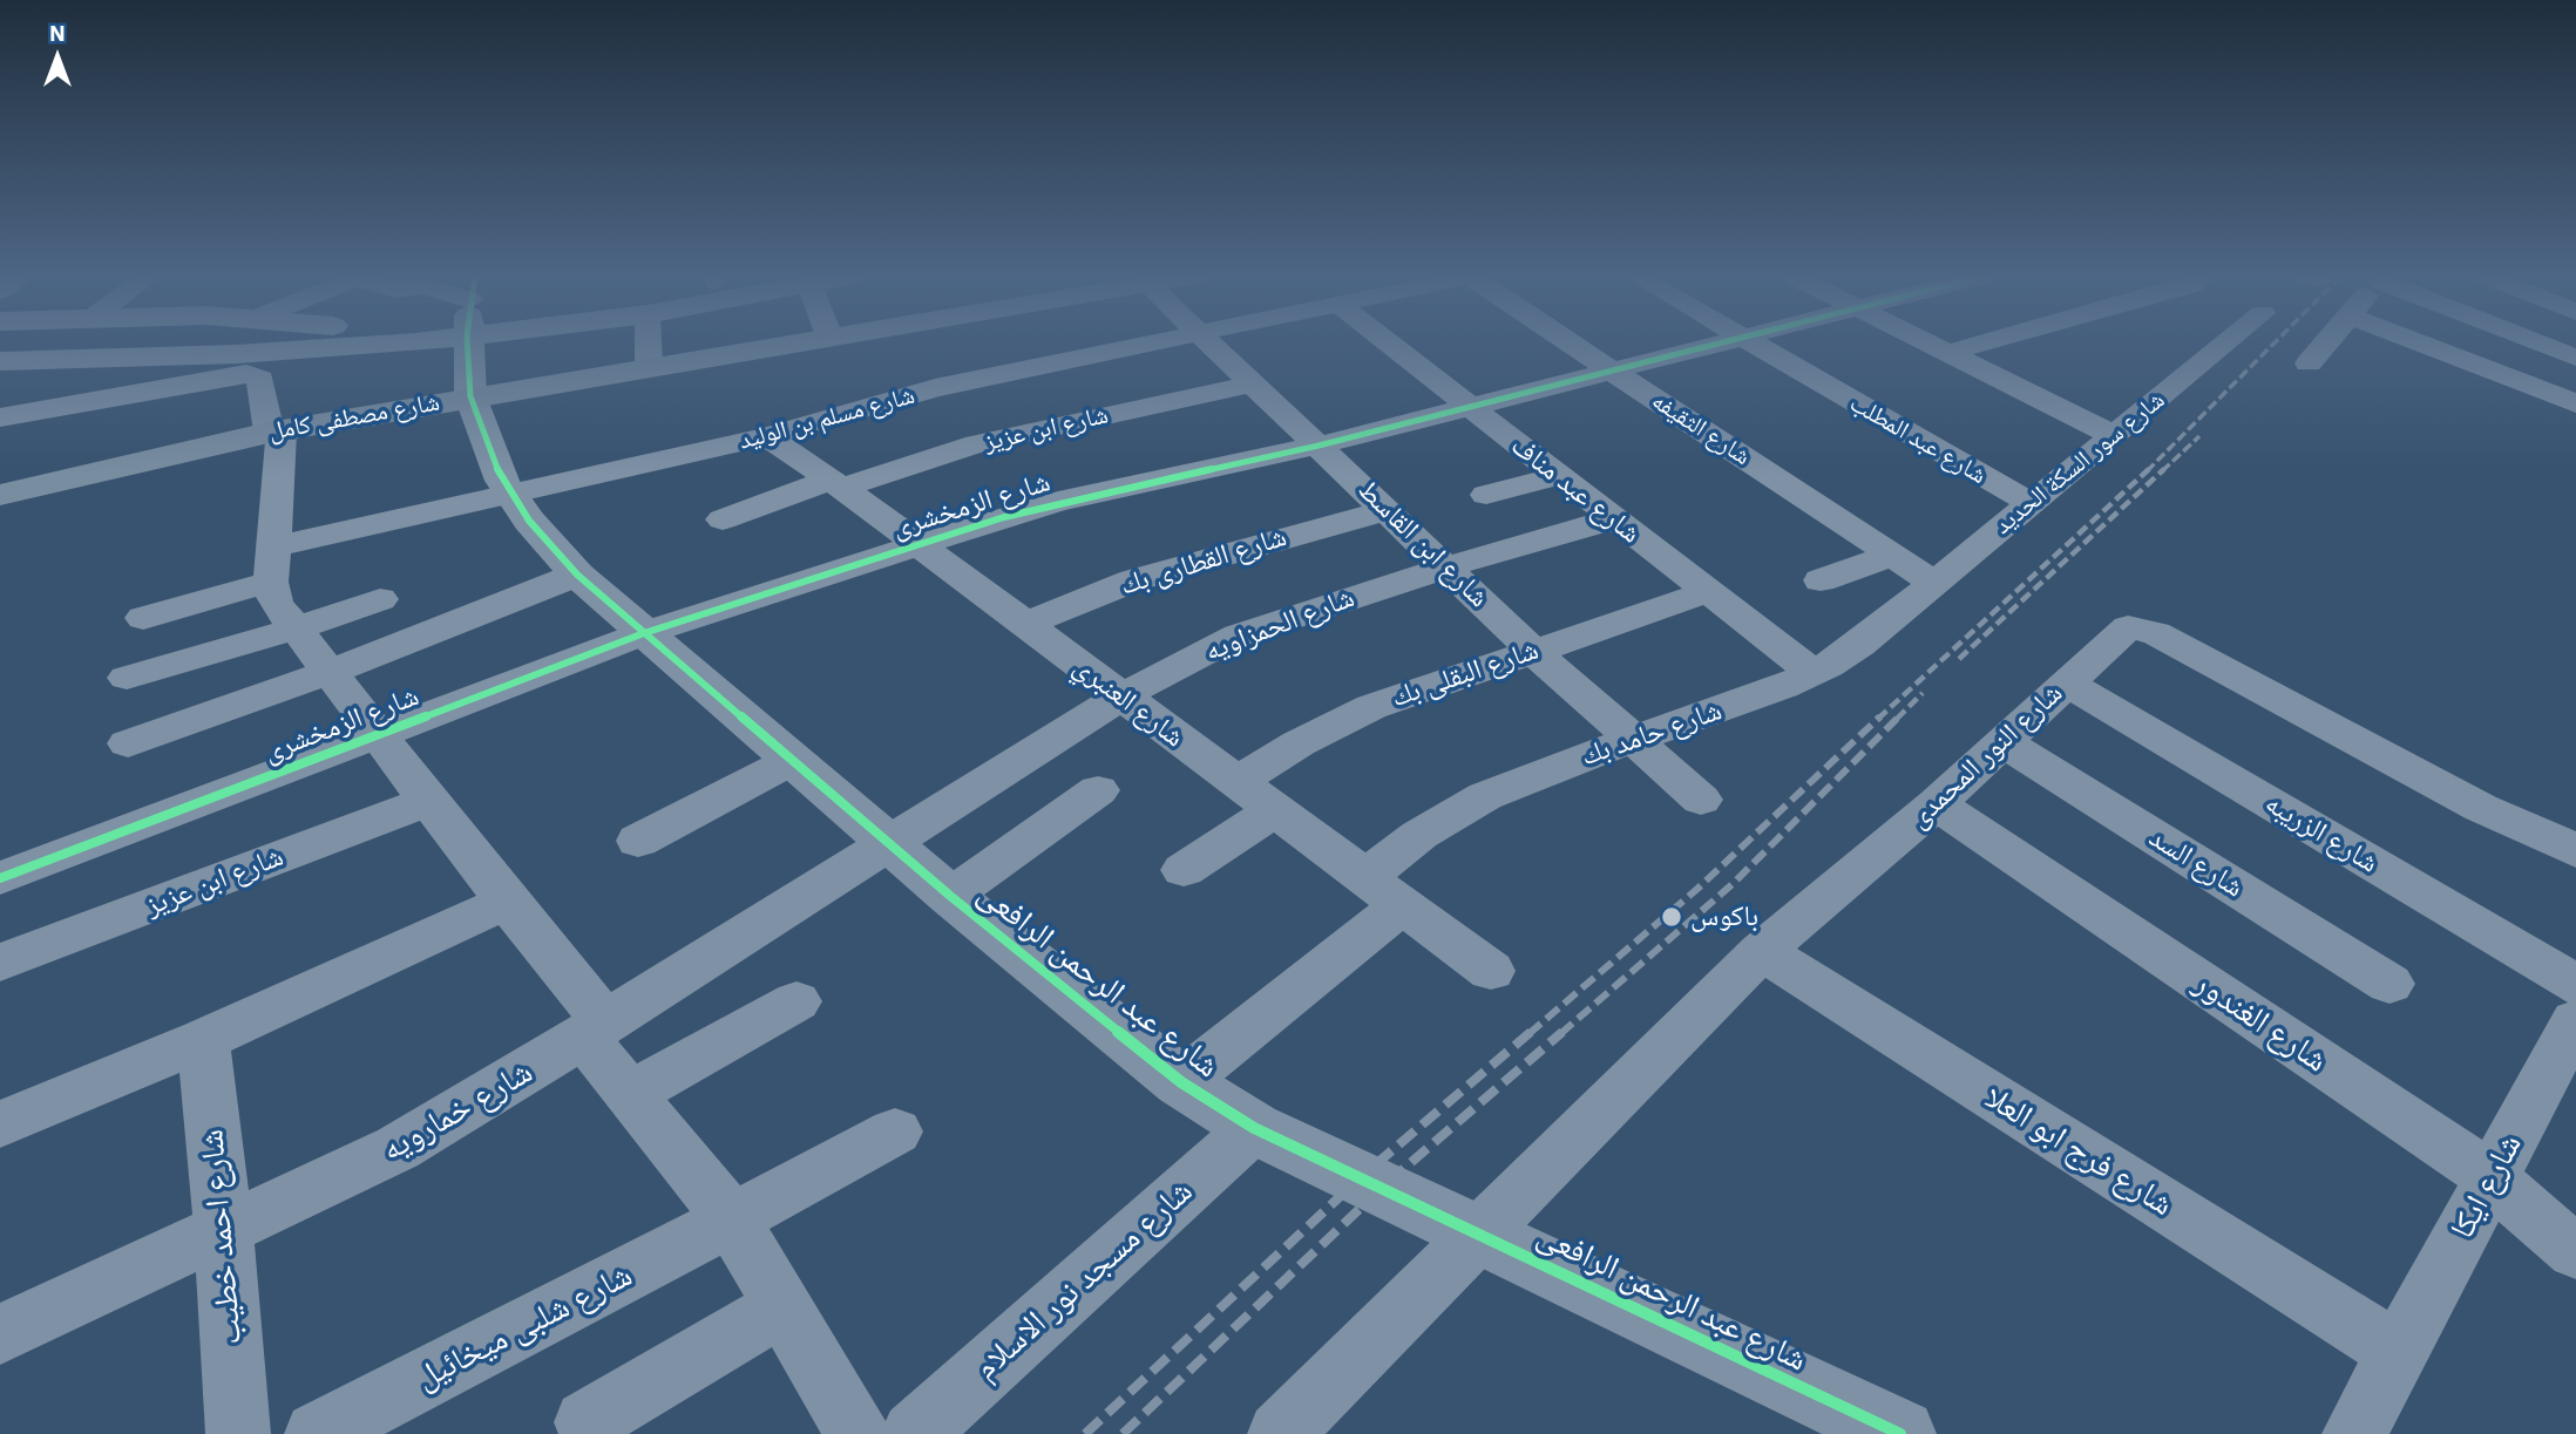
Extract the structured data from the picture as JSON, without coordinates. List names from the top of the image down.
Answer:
{
  "streets": {
    "main road": ["شارع مصطفى كامل"],
    "street": [
      "شارع مسلم بن الوليد",
      "شارع ابن عزيز",
      "شارع الثقيفه",
      "شارع عبد المطلب",
      "شارع سور السكة الحديد",
      "شارع عبد مناف",
      "شارع الزمخشرى",
      "شارع ابن القاسط",
      "شارع القطارى بك",
      "شارع الحمزاويه",
      "شارع البقلى بك",
      "شارع العنبري",
      "شارع حامد بك",
      "شارع النور المحمدى",
      "شارع الزريبه",
      "شارع السد",
      "شارع عبد الرحمن الرافعى",
      "شارع الغندور",
      "شارع خمارويه",
      "شارع فرج ابو العلا",
      "شارع ايكا",
      "شارع احمد خطيب",
      "شارع مسجد نور الاسلام",
      "شارع شلبى ميخائيل"
    ]
  },
  "crossings": [
    ["شارع مصطفى كامل", "شارع عبد الرحمن الرافعى"],
    ["شارع مسلم بن الوليد", "شارع العنبري"],
    ["شارع مسلم بن الوليد", "شارع عبد الرحمن الرافعى"],
    ["شارع ابن عزيز", "شارع ابن القاسط"],
    ["شارع ابن عزيز", "شارع العنبري"],
    ["شارع الثقيفه", "شارع سور السكة الحديد"],
    ["شارع الثقيفه", "شارع الزمخشرى"],
    ["شارع الثقيفه", "شارع حامد بك"],
    ["شارع عبد المطلب", "شارع سور السكة الحديد"],
    ["شارع سور السكة الحديد", "شارع حامد بك"],
    ["شارع عبد مناف", "شارع الزمخشرى"],
    ["شارع عبد مناف", "شارع الحمزاويه"],
    ["شارع عبد مناف", "شارع البقلى بك"],
    ["شارع عبد مناف", "شارع حامد بك"],
    ["شارع الزمخشرى", "شارع ابن القاسط"],
    ["شارع الزمخشرى", "شارع العنبري"],
    ["شارع الزمخشرى", "شارع عبد الرحمن الرافعى"],
    ["شارع ابن القاسط", "شارع القطارى بك"],
    ["شارع ابن القاسط", "شارع الحمزاويه"],
    ["شارع ابن القاسط", "شارع البقلى بك"],
    ["شارع ابن القاسط", "شارع حامد بك"],
    ["شارع القطارى بك", "شارع العنبري"],
    ["شارع الحمزاويه", "شارع العنبري"],
    ["شارع الحمزاويه", "شارع عبد الرحمن الرافعى"],
    ["شارع الحمزاويه", "شارع خمارويه"],
    ["شارع البقلى بك", "شارع العنبري"],
    ["شارع العنبري", "شارع حامد بك"],
    ["شارع حامد بك", "شارع عبد الرحمن الرافعى"],
    ["شارع النور المحمدى", "شارع الزريبه"],
    ["شارع النور المحمدى", "شارع السد"],
    ["شارع النور المحمدى", "شارع عبد الرحمن الرافعى"],
    ["شارع النور المحمدى", "شارع الغندور"],
    ["شارع النور المحمدى", "شارع فرج ابو العلا"],
    ["شارع عبد الرحمن الرافعى", "شارع خمارويه"],
    ["شارع عبد الرحمن الرافعى", "شارع مسجد نور الاسلام"],
    ["شارع الغندور", "شارع ايكا"],
    ["شارع خمارويه", "شارع احمد خطيب"],
    ["شارع فرج ابو العلا", "شارع ايكا"]
  ],
  "places": ["باكوس"],
  "north": "top"
}
